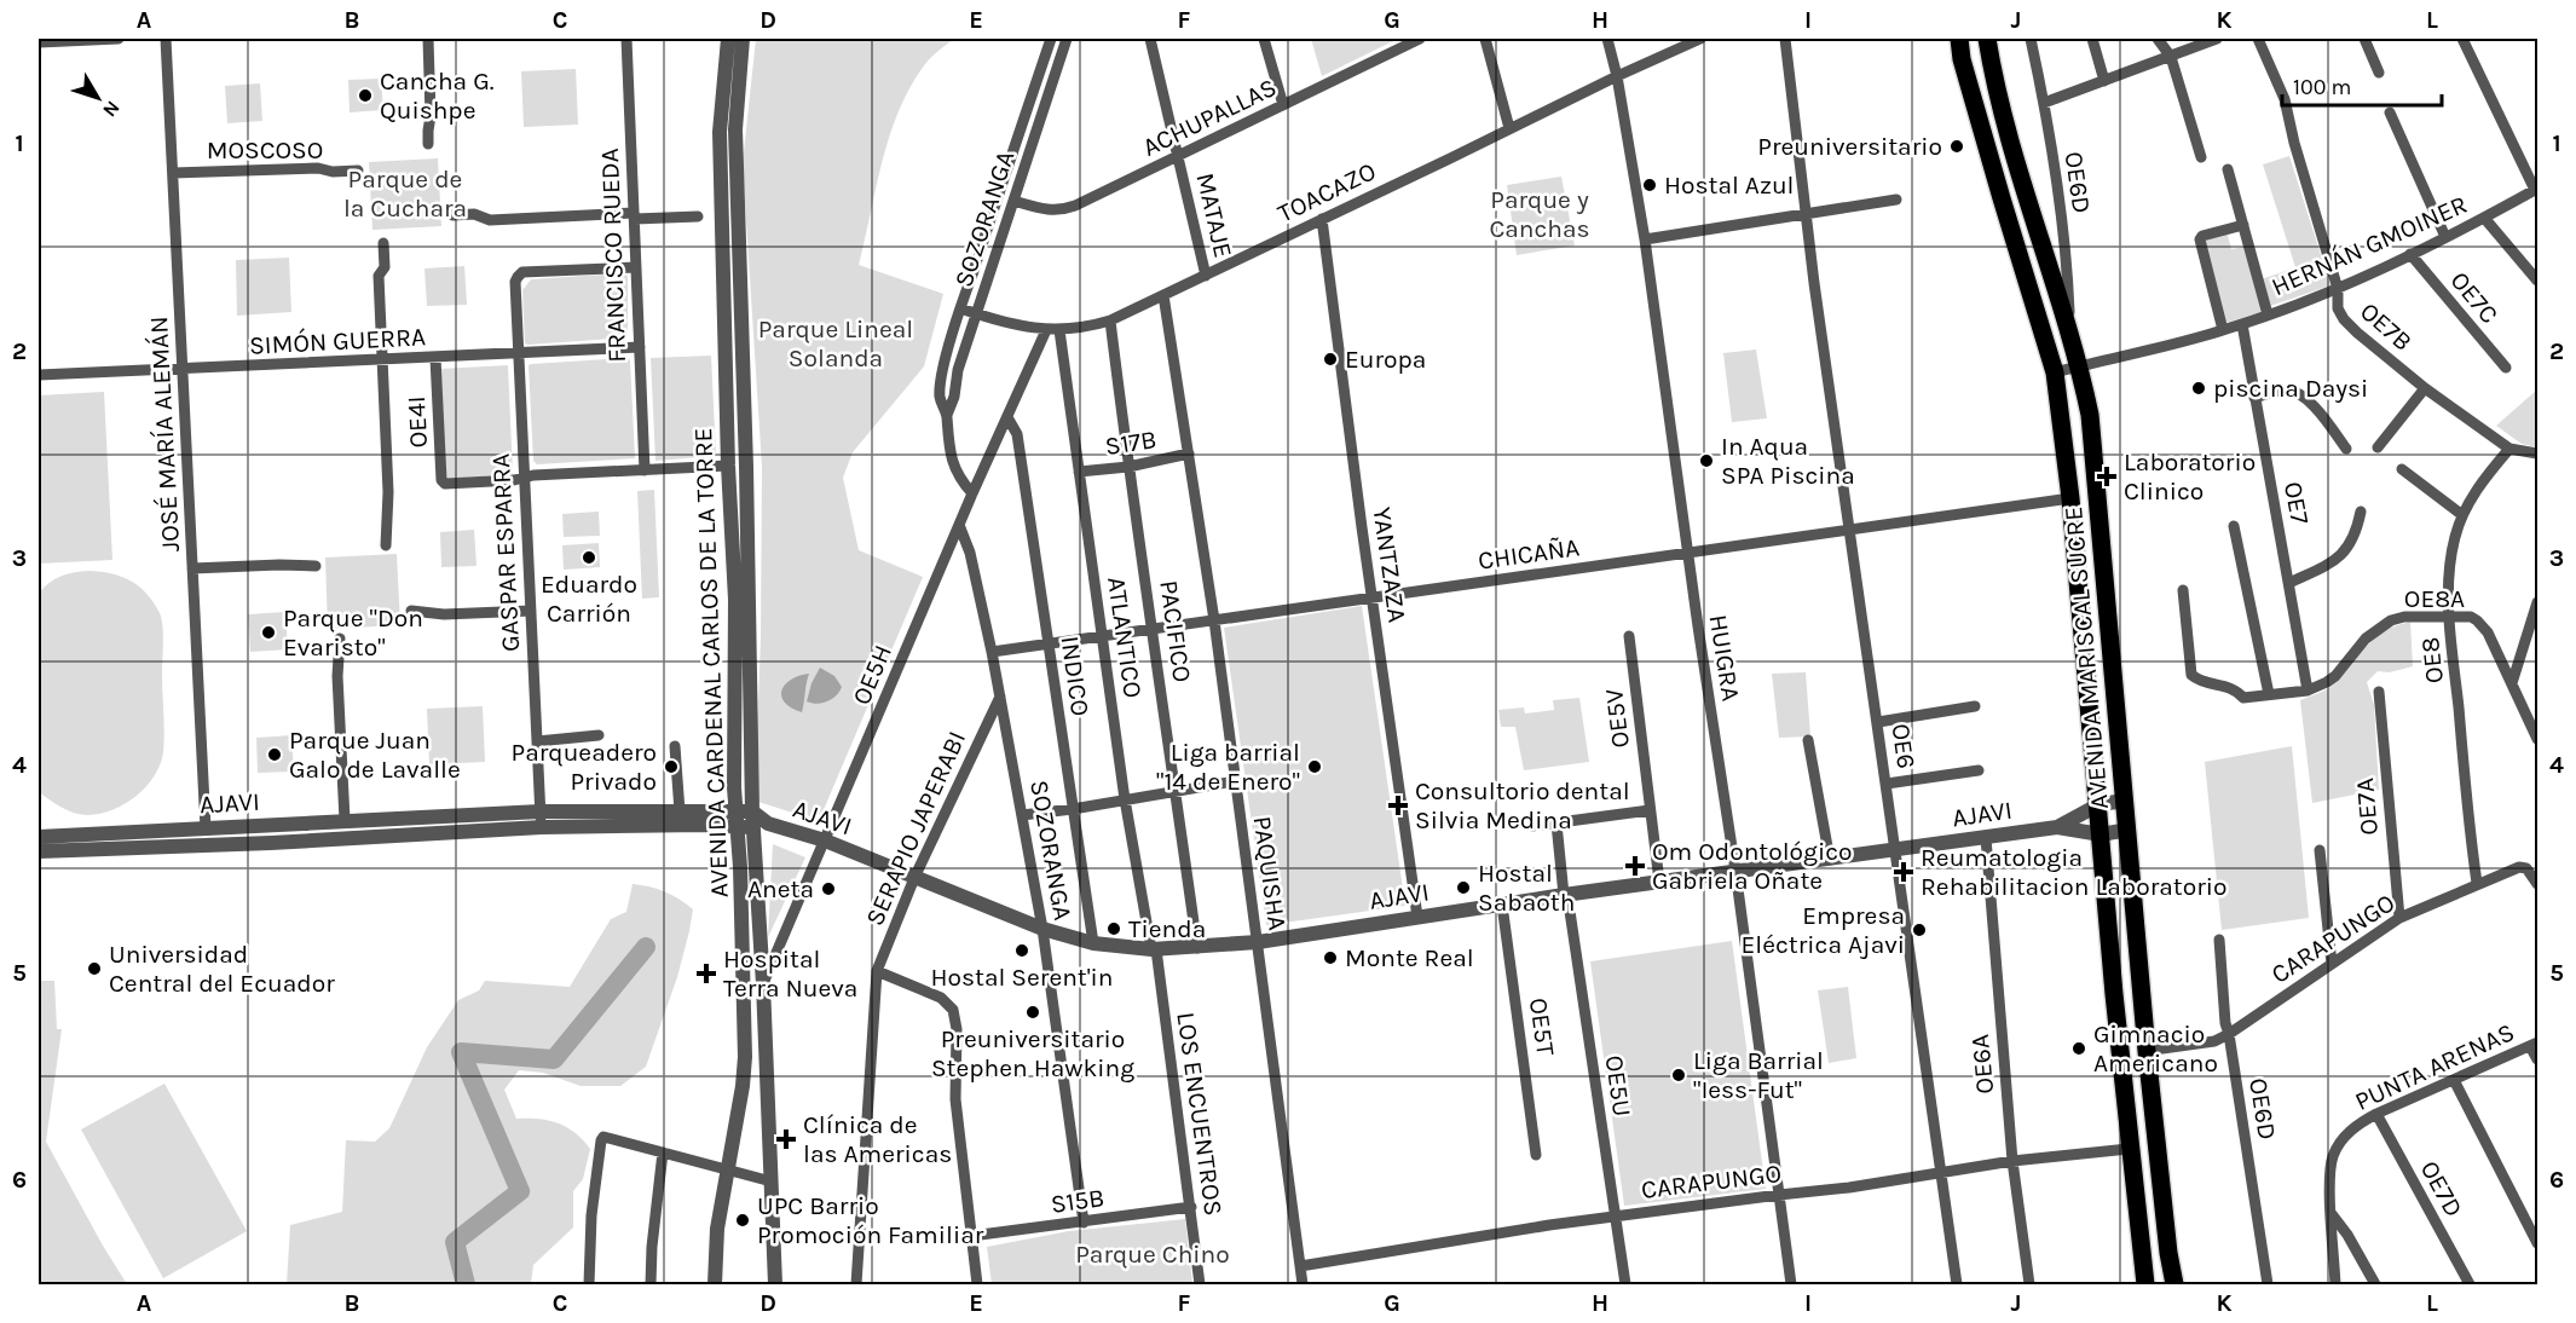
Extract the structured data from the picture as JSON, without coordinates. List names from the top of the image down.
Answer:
{
  "streets": {
    "main road": ["AVENIDA MARISCAL SUCRE"],
    "street": [
      "ACHUPALLAS",
      "MOSCOSO",
      "OE6D",
      "TOACAZO",
      "MATAJE",
      "SOZORANGA",
      "HERNÁN GMOINER",
      "FRANCISCO RUEDA",
      "OE7C",
      "OE7B",
      "SIMÓN GUERRA",
      "OE4I",
      "JOSÉ MARÍA ALEMÁN",
      "S17B",
      "OE7",
      "GASPAR ESPARRA",
      "CHICAÑA",
      "YANTZAZA",
      "OE8A",
      "PACIFICO",
      "ATLANTICO",
      "HUIGRA",
      "OE8",
      "AVENIDA CARDENAL CARLOS DE LA TORRE",
      "OE5H",
      "INDICO",
      "OE5V",
      "OE6",
      "AJAVI",
      "OE7A",
      "SERAPIO JAPERABI",
      "PAQUISHA",
      "CARAPUNGO",
      "OE5T",
      "OE6A",
      "PUNTA ARENAS",
      "OE5U",
      "LOS ENCUENTROS",
      "OE7D",
      "S15B"
    ]
  },
  "crossings": [
    ["ACHUPALLAS", "MATAJE"],
    ["ACHUPALLAS", "SOZORANGA"],
    ["MOSCOSO", "JOSÉ MARÍA ALEMÁN"],
    ["OE6D", "AVENIDA MARISCAL SUCRE"],
    ["OE6D", "CARAPUNGO"],
    ["TOACAZO", "MATAJE"],
    ["TOACAZO", "SOZORANGA"],
    ["TOACAZO", "YANTZAZA"],
    ["TOACAZO", "PACIFICO"],
    ["TOACAZO", "ATLANTICO"],
    ["TOACAZO", "HUIGRA"],
    ["TOACAZO", "PAQUISHA"],
    ["SOZORANGA", "CHICAÑA"],
    ["SOZORANGA", "OE5H"],
    ["SOZORANGA", "AJAVI"],
    ["SOZORANGA", "SERAPIO JAPERABI"],
    ["SOZORANGA", "S15B"],
    ["HERNÁN GMOINER", "OE7C"],
    ["HERNÁN GMOINER", "OE7B"],
    ["HERNÁN GMOINER", "OE7"],
    ["HERNÁN GMOINER", "AVENIDA MARISCAL SUCRE"],
    ["FRANCISCO RUEDA", "SIMÓN GUERRA"],
    ["FRANCISCO RUEDA", "GASPAR ESPARRA"],
    ["OE7B", "OE8"],
    ["SIMÓN GUERRA", "OE4I"],
    ["SIMÓN GUERRA", "JOSÉ MARÍA ALEMÁN"],
    ["SIMÓN GUERRA", "GASPAR ESPARRA"],
    ["OE4I", "GASPAR ESPARRA"],
    ["JOSÉ MARÍA ALEMÁN", "AJAVI"],
    ["S17B", "PACIFICO"],
    ["S17B", "ATLANTICO"],
    ["S17B", "PAQUISHA"],
    ["OE7", "OE8A"],
    ["GASPAR ESPARRA", "AJAVI"],
    ["CHICAÑA", "YANTZAZA"],
    ["CHICAÑA", "PACIFICO"],
    ["CHICAÑA", "ATLANTICO"],
    ["CHICAÑA", "HUIGRA"],
    ["CHICAÑA", "AVENIDA MARISCAL SUCRE"],
    ["CHICAÑA", "INDICO"],
    ["CHICAÑA", "OE6"],
    ["CHICAÑA", "PAQUISHA"],
    ["YANTZAZA", "AJAVI"],
    ["OE8A", "OE8"],
    ["PACIFICO", "AJAVI"],
    ["ATLANTICO", "AJAVI"],
    ["ATLANTICO", "LOS ENCUENTROS"],
    ["HUIGRA", "AJAVI"],
    ["HUIGRA", "CARAPUNGO"],
    ["AVENIDA MARISCAL SUCRE", "AJAVI"],
    ["AVENIDA MARISCAL SUCRE", "CARAPUNGO"],
    ["OE8", "CARAPUNGO"],
    ["AVENIDA CARDENAL CARLOS DE LA TORRE", "OE5H"],
    ["AVENIDA CARDENAL CARLOS DE LA TORRE", "AJAVI"],
    ["OE5H", "AJAVI"],
    ["INDICO", "AJAVI"],
    ["OE5V", "AJAVI"],
    ["OE6", "AJAVI"],
    ["OE6", "CARAPUNGO"],
    ["AJAVI", "SERAPIO JAPERABI"],
    ["AJAVI", "PAQUISHA"],
    ["AJAVI", "OE5T"],
    ["AJAVI", "OE6A"],
    ["AJAVI", "OE5U"],
    ["AJAVI", "LOS ENCUENTROS"],
    ["OE7A", "CARAPUNGO"],
    ["PAQUISHA", "CARAPUNGO"],
    ["CARAPUNGO", "OE6A"],
    ["CARAPUNGO", "OE5U"],
    ["PUNTA ARENAS", "OE7D"],
    ["LOS ENCUENTROS", "S15B"]
  ],
  "parks": [
    "Parque de la Cuchara",
    "Parque y Canchas",
    "Parque Lineal Solanda",
    "Parque Chino"
  ],
  "places": {
    "other": [
      "Cancha G. Quishpe",
      "Preuniversitario",
      "Hostal Azul",
      "Europa",
      "piscina Daysi",
      "In Aqua SPA Piscina",
      "Eduardo Carrión",
      "Parque \"Don Evaristo\"",
      "Parque Juan Galo de Lavalle",
      "Parqueadero Privado",
      "Liga barrial \"14 de Enero\"",
      "Hostal Sabaoth",
      "Aneta",
      "Tienda",
      "Empresa Eléctrica Ajavi",
      "Hostal Serent'in",
      "Monte Real",
      "Universidad Central del Ecuador",
      "Preuniversitario Stephen Hawking",
      "Gimnacio Americano",
      "Liga Barrial \"Iess-Fut\"",
      "UPC Barrio Promoción Familiar"
    ],
    "health": [
      "Laboratorio Clinico",
      "Consultorio dental Silvia Medina",
      "Om Odontológico Gabriela Oñate",
      "Reumatologia Rehabilitacion Laboratorio",
      "Hospital Terra Nueva",
      "Clínica de las Americas"
    ]
  },
  "scale_bar": "100 m",
  "north": "bottom right",
  "grid": {
    "columns": [
      "A",
      "B",
      "C",
      "D",
      "E",
      "F",
      "G",
      "H",
      "I",
      "J",
      "K",
      "L"
    ],
    "rows": [
      "1",
      "2",
      "3",
      "4",
      "5",
      "6"
    ]
  }
}
